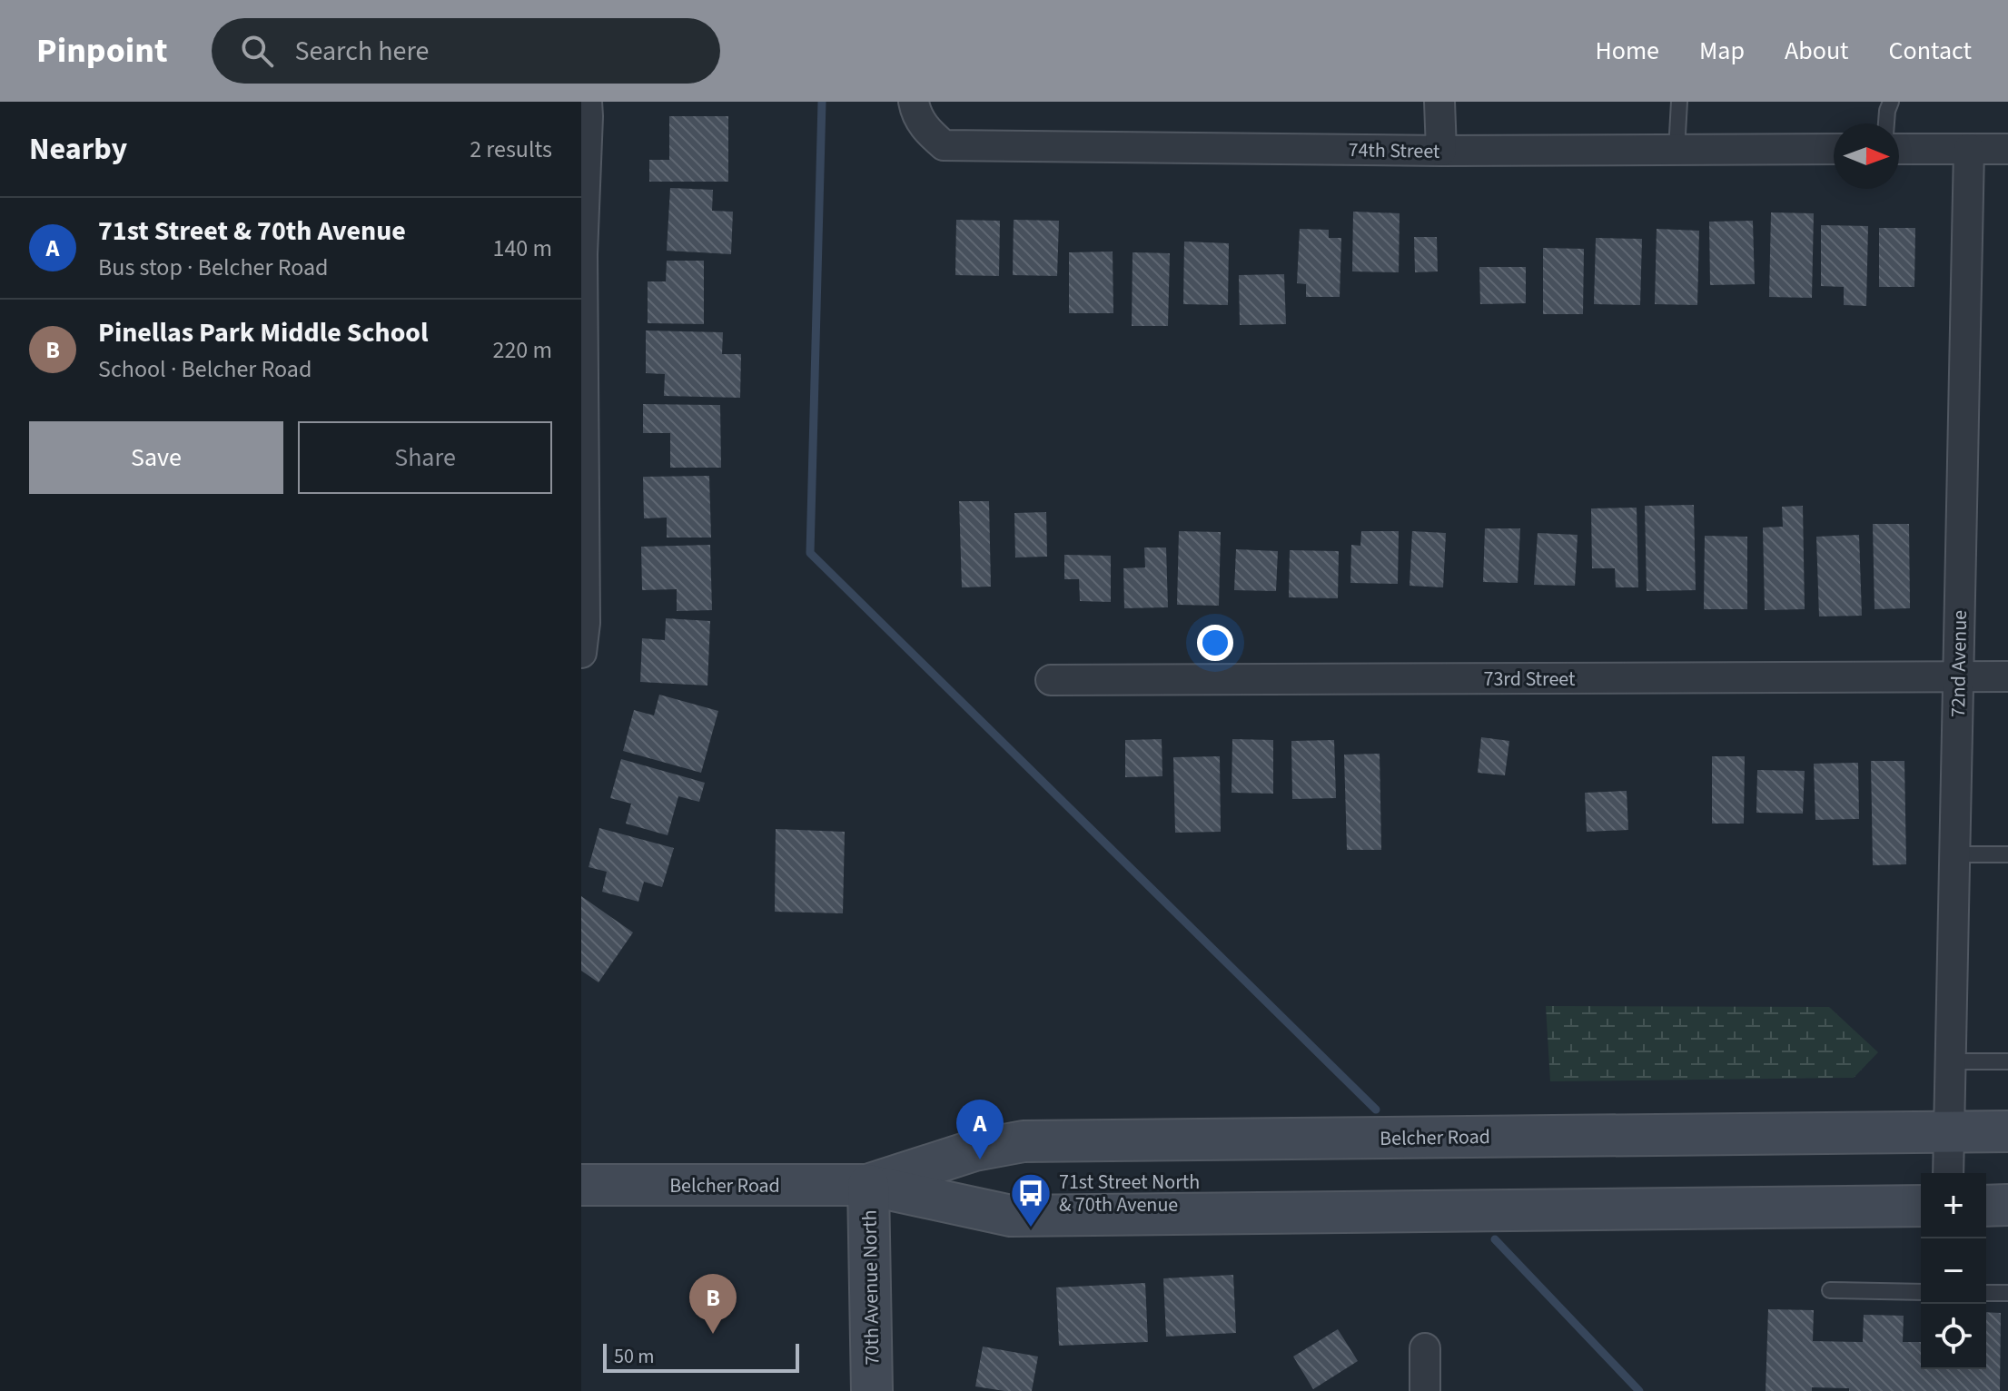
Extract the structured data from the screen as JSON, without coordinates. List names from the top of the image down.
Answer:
{
  "streets": {
    "main road": ["Belcher Road", "70th Avenue North"],
    "street": ["74th Street", "72nd Avenue", "73rd Street"]
  },
  "crossings": [
    ["72nd Avenue", "73rd Street"],
    ["72nd Avenue", "Belcher Road"],
    ["Belcher Road", "70th Avenue North"]
  ],
  "places": {
    "bus stop": ["71st Street North & 70th Avenue"]
  },
  "scale_bar": "50 m",
  "north": "right",
  "page": {
    "header": "Pinpoint",
    "search": "Search here",
    "nav": [
      "Home",
      "Map",
      "About",
      "Contact"
    ],
    "heading": ["Nearby", "2 results"],
    "list": [
      {
        "mark": "A",
        "name": "71st Street & 70th Avenue",
        "note": "Bus stop · Belcher Road",
        "value": "140 m"
      },
      {
        "mark": "B",
        "name": "Pinellas Park Middle School",
        "note": "School · Belcher Road",
        "value": "220 m"
      }
    ],
    "buttons": ["Save", "Share"],
    "pins": ["A", "B"],
    "map_buttons": ["+", "−"],
    "scale": "50 m"
  }
}
